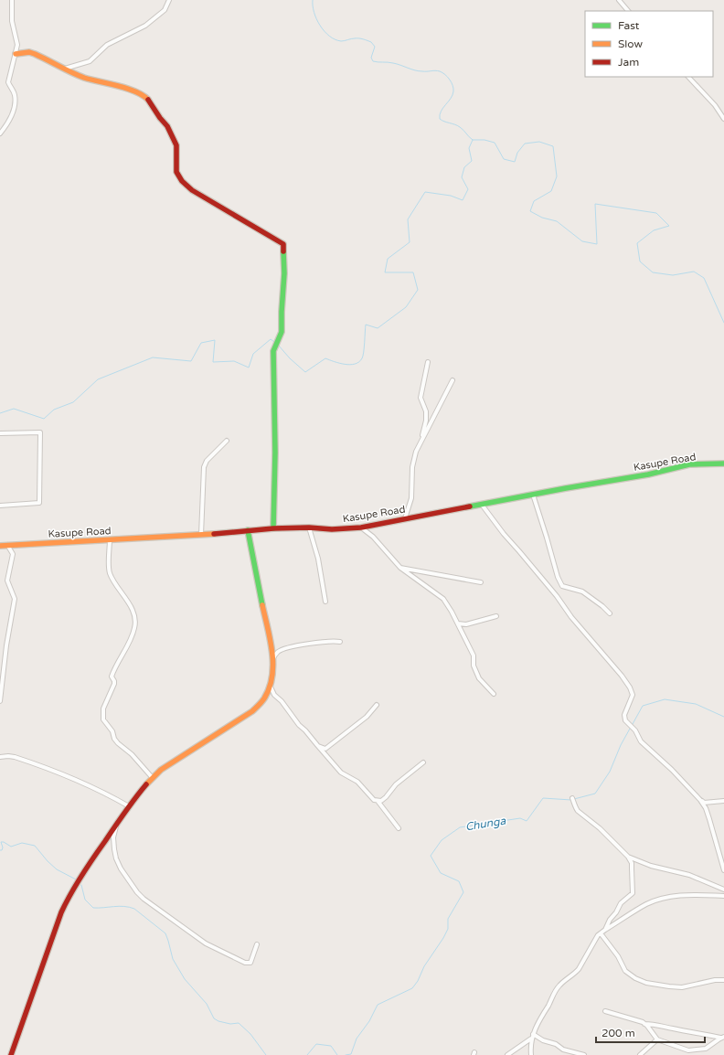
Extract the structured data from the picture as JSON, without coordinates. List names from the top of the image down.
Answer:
{
  "streets": {
    "street": ["Kasupe Road"]
  },
  "water": ["Chunga"],
  "legend": ["Fast", "Slow", "Jam"],
  "scale_bar": "200 m"
}
